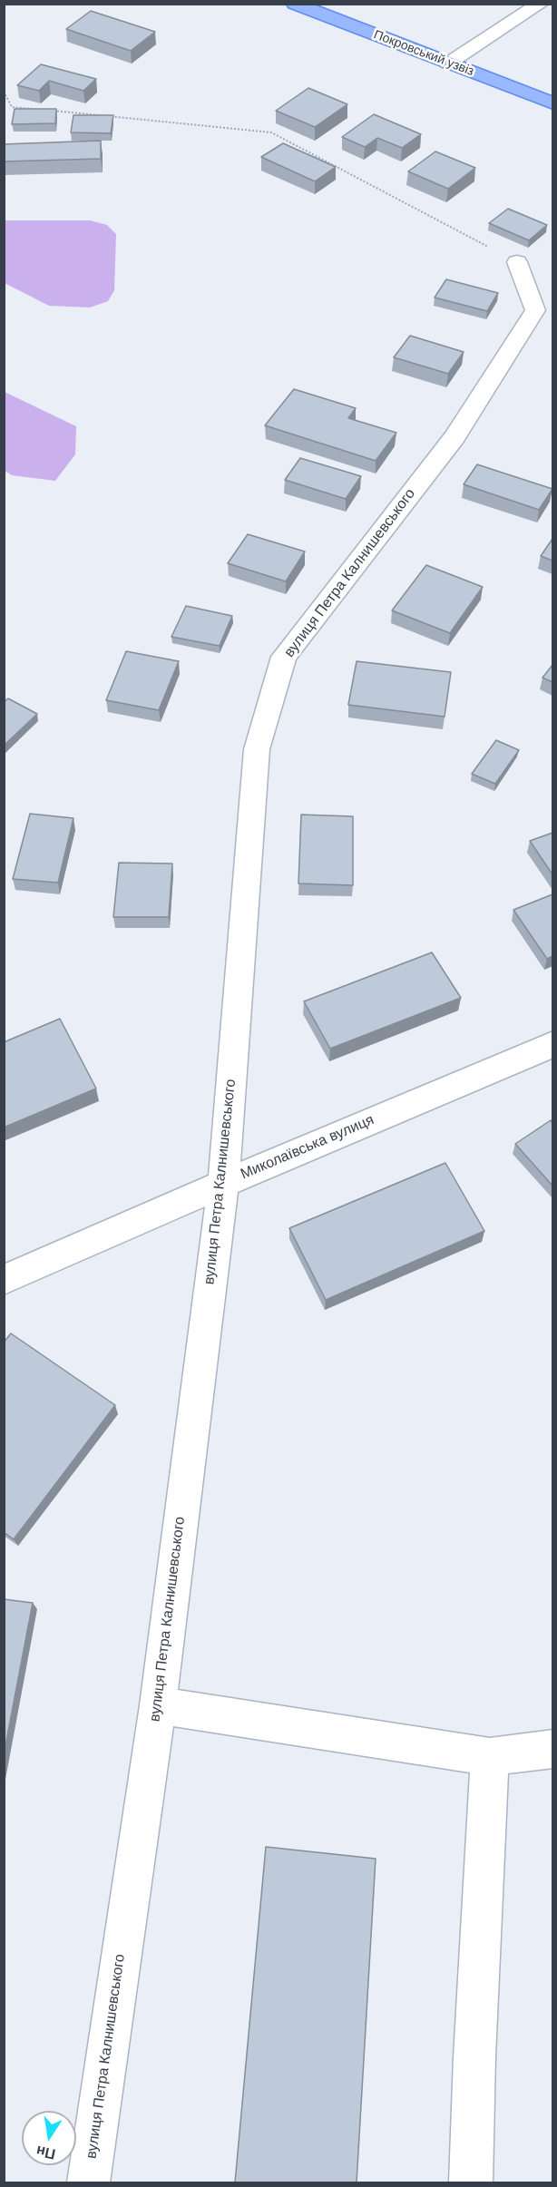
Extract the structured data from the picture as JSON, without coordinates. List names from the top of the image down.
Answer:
{
  "streets": {
    "main road": ["Покровський узвіз"],
    "street": ["вулиця Петра Калнишевського", "Миколаївська вулиця"]
  },
  "crossings": [
    ["вулиця Петра Калнишевського", "Миколаївська вулиця"]
  ],
  "north": "bottom"
}
